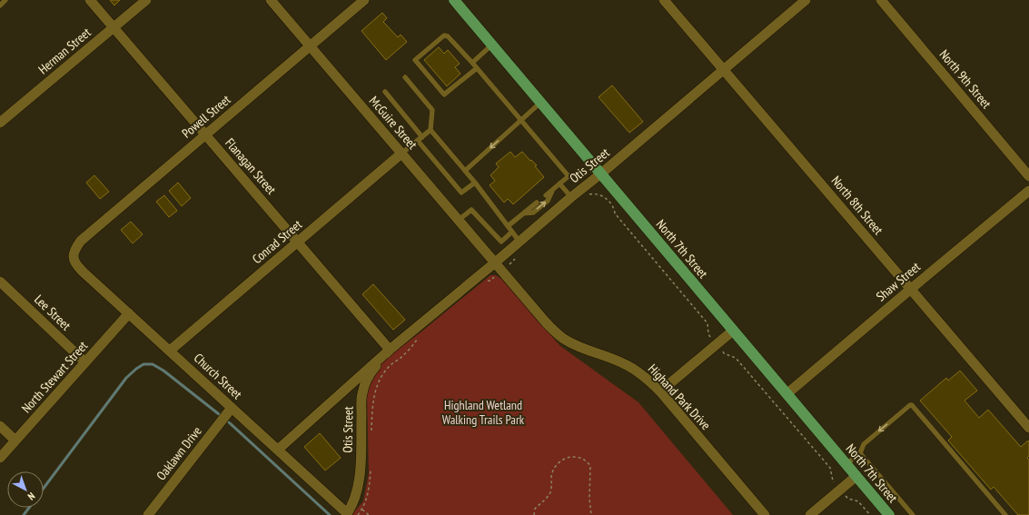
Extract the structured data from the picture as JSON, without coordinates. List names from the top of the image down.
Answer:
{
  "streets": {
    "main road": ["North 7th Street"],
    "street": [
      "Herman Street",
      "North 9th Street",
      "Powell Street",
      "McGuire Street",
      "Otis Street",
      "Flanagan Street",
      "North 8th Street",
      "Conrad Street",
      "Shaw Street",
      "Lee Street",
      "Church Street",
      "North Stewart Street",
      "Highand Park Drive",
      "Oaklawn Drive"
    ]
  },
  "crossings": [
    ["Herman Street", "Flanagan Street"],
    ["Powell Street", "McGuire Street"],
    ["Powell Street", "Flanagan Street"],
    ["Powell Street", "Church Street"],
    ["McGuire Street", "Otis Street"],
    ["McGuire Street", "Conrad Street"],
    ["McGuire Street", "Highand Park Drive"],
    ["Otis Street", "Flanagan Street"],
    ["Otis Street", "North 8th Street"],
    ["Otis Street", "North 7th Street"],
    ["Otis Street", "Church Street"],
    ["Otis Street", "Highand Park Drive"],
    ["Flanagan Street", "Conrad Street"],
    ["North 8th Street", "Shaw Street"],
    ["Conrad Street", "Church Street"],
    ["North 7th Street", "Shaw Street"],
    ["Lee Street", "North Stewart Street"],
    ["Church Street", "North Stewart Street"],
    ["Church Street", "Oaklawn Drive"]
  ],
  "parks": ["Highland Wetland Walking Trails Park"],
  "north": "bottom right"
}
